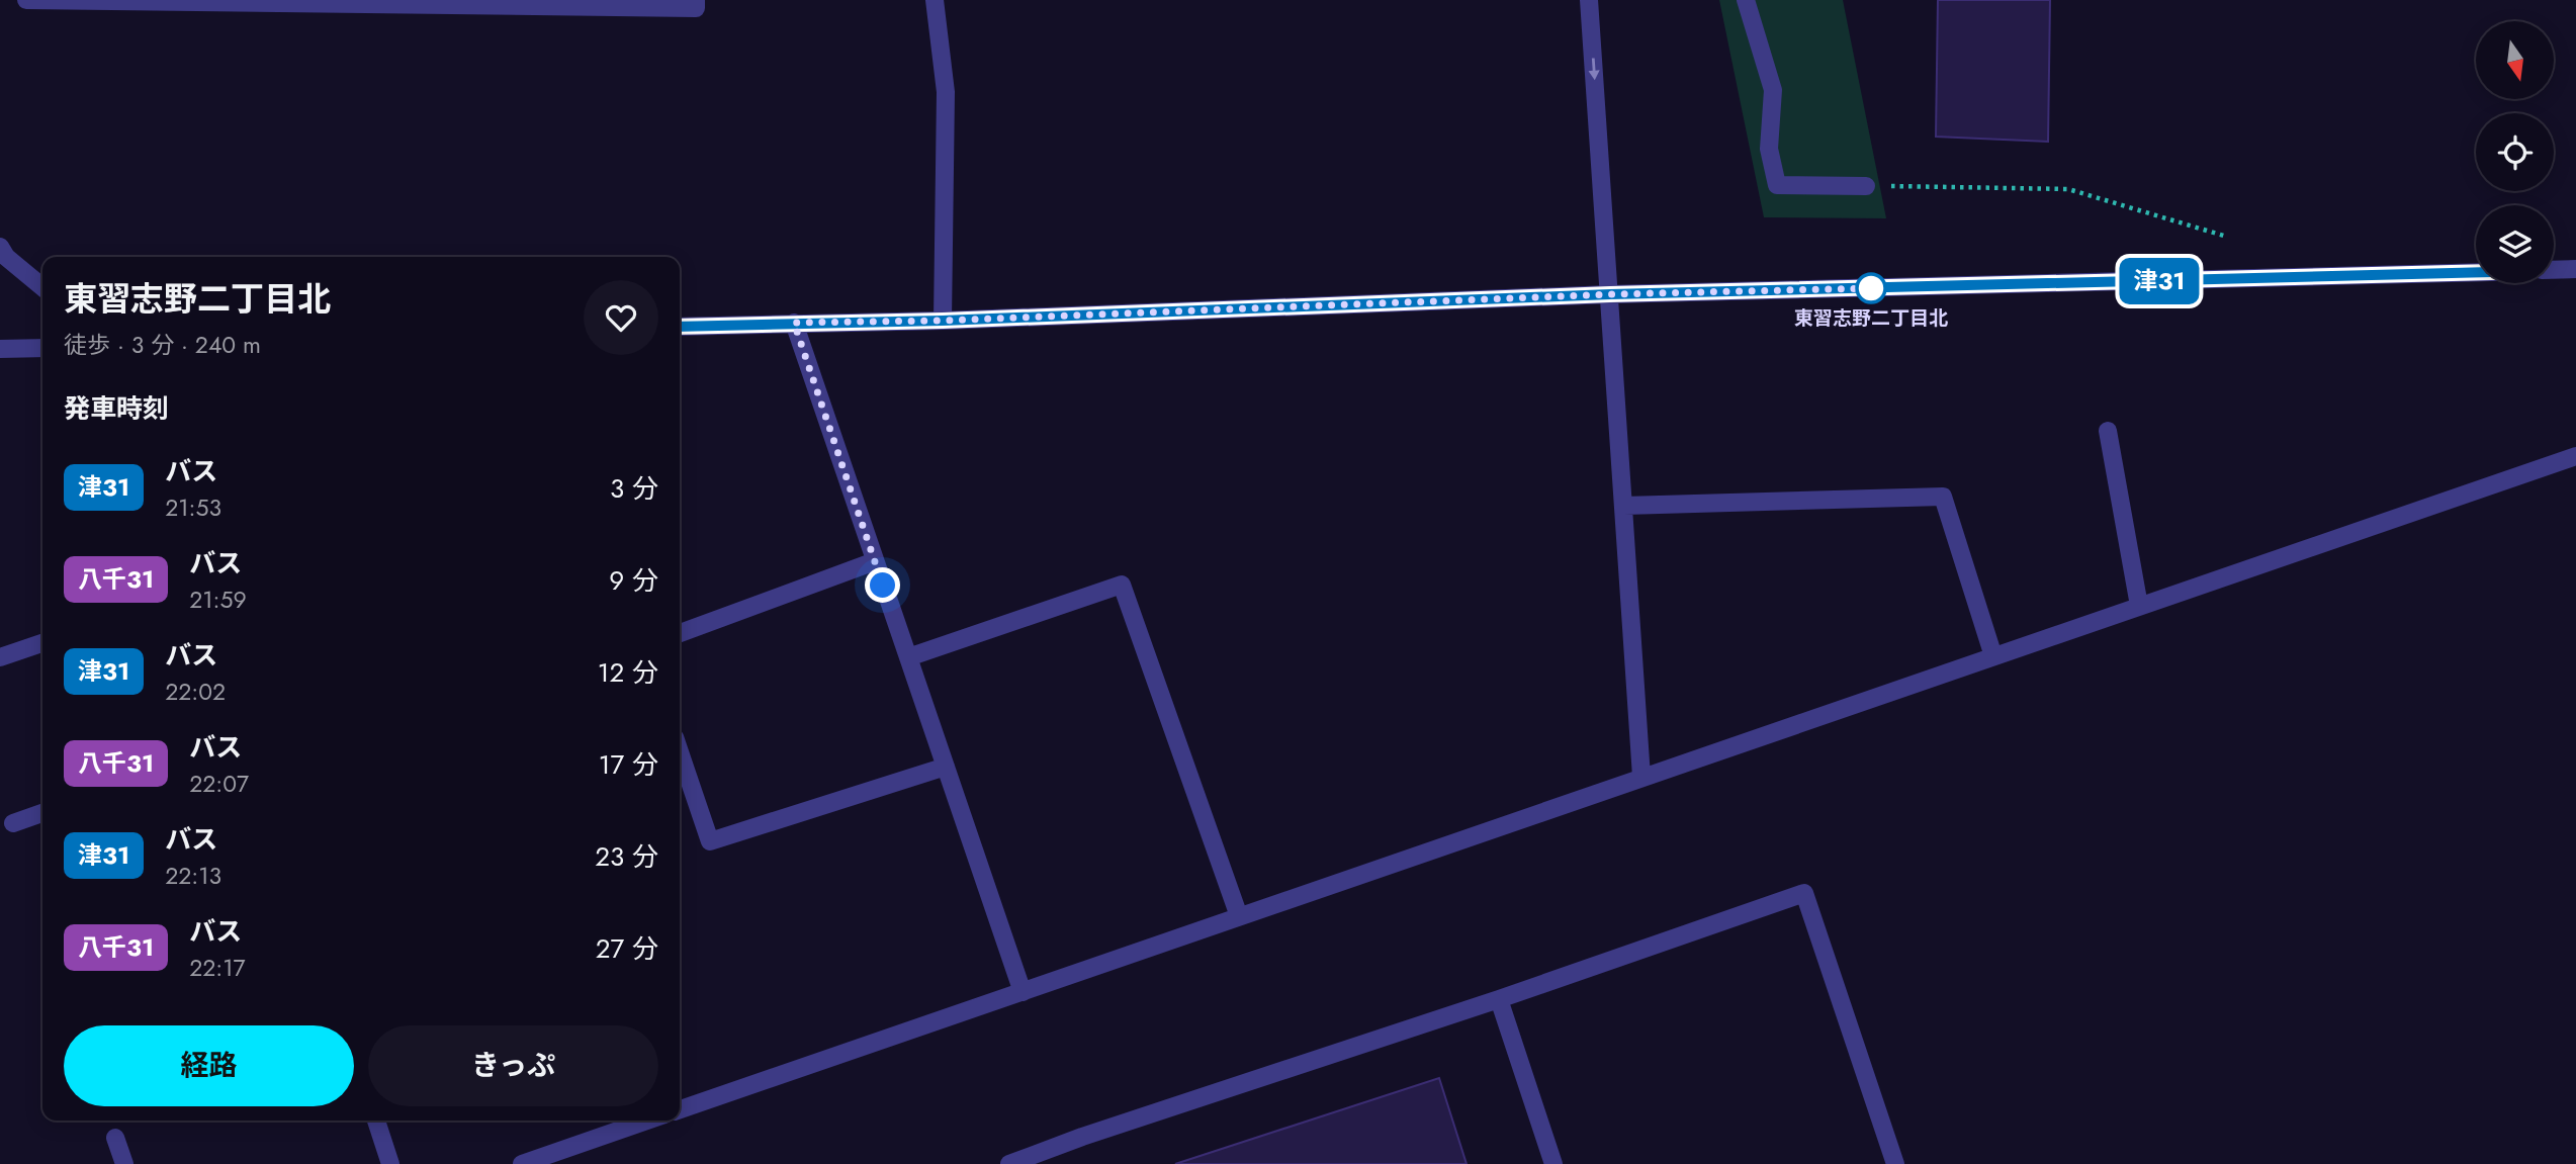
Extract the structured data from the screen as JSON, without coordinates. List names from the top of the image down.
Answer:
{
  "places": ["東習志野二丁目北"],
  "lines": ["bus line 津31"],
  "north": "bottom",
  "page": {
    "on_map": "津31",
    "heading": [
      ["東習志野二丁目北", "徒歩 · 3 分 · 240 m"],
      "発車時刻"
    ],
    "list": [
      {
        "mark": "津31",
        "name": "バス",
        "note": "21:53",
        "value": "3 分"
      },
      {
        "mark": "八千31",
        "name": "バス",
        "note": "21:59",
        "value": "9 分"
      },
      {
        "mark": "津31",
        "name": "バス",
        "note": "22:02",
        "value": "12 分"
      },
      {
        "mark": "八千31",
        "name": "バス",
        "note": "22:07",
        "value": "17 分"
      },
      {
        "mark": "津31",
        "name": "バス",
        "note": "22:13",
        "value": "23 分"
      },
      {
        "mark": "八千31",
        "name": "バス",
        "note": "22:17",
        "value": "27 分"
      }
    ],
    "buttons": ["経路", "きっぷ"]
  }
}
